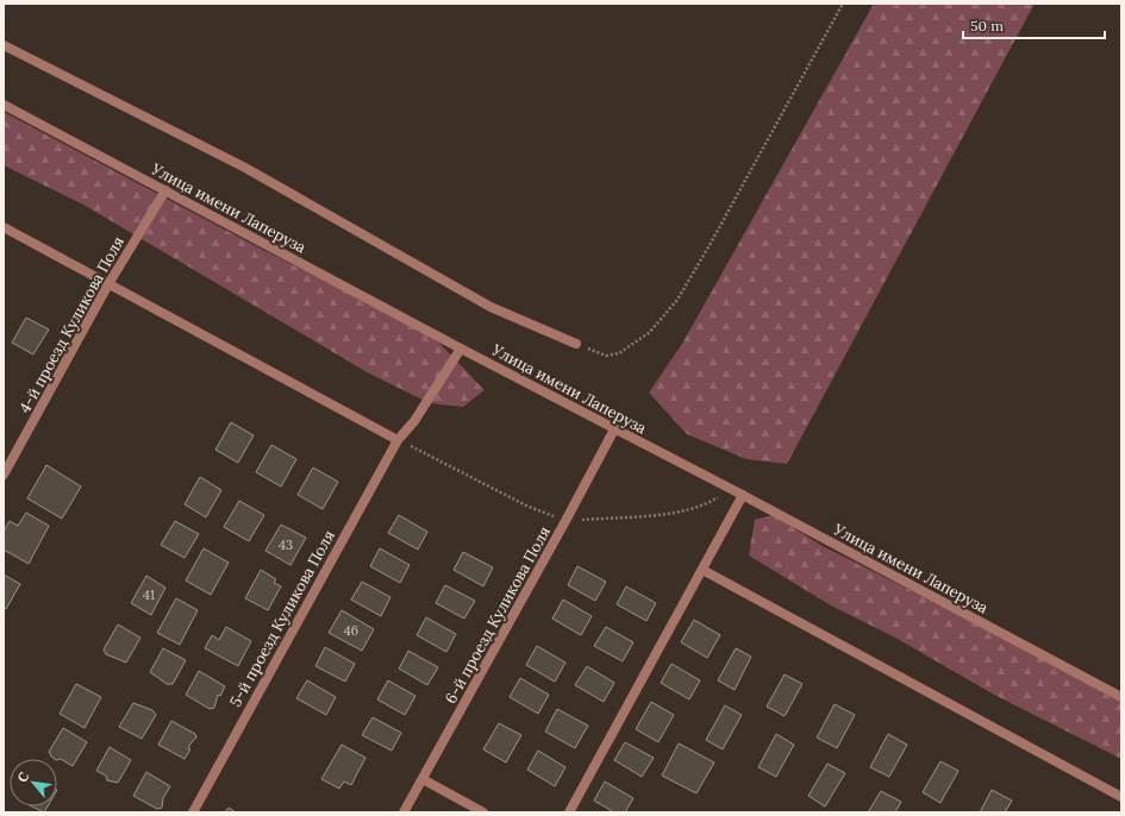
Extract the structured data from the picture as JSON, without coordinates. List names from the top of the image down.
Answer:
{
  "streets": {
    "street": [
      "Улица имени Лаперуза",
      "4-й проезд Куликова Поля",
      "6-й проезд Куликова Поля",
      "5-й проезд Куликова Поля"
    ]
  },
  "crossings": [
    ["Улица имени Лаперуза", "4-й проезд Куликова Поля"],
    ["Улица имени Лаперуза", "6-й проезд Куликова Поля"],
    ["Улица имени Лаперуза", "5-й проезд Куликова Поля"]
  ],
  "house_numbers": ["43", "41", "46"],
  "scale_bar": "50 m",
  "north": "top left"
}
